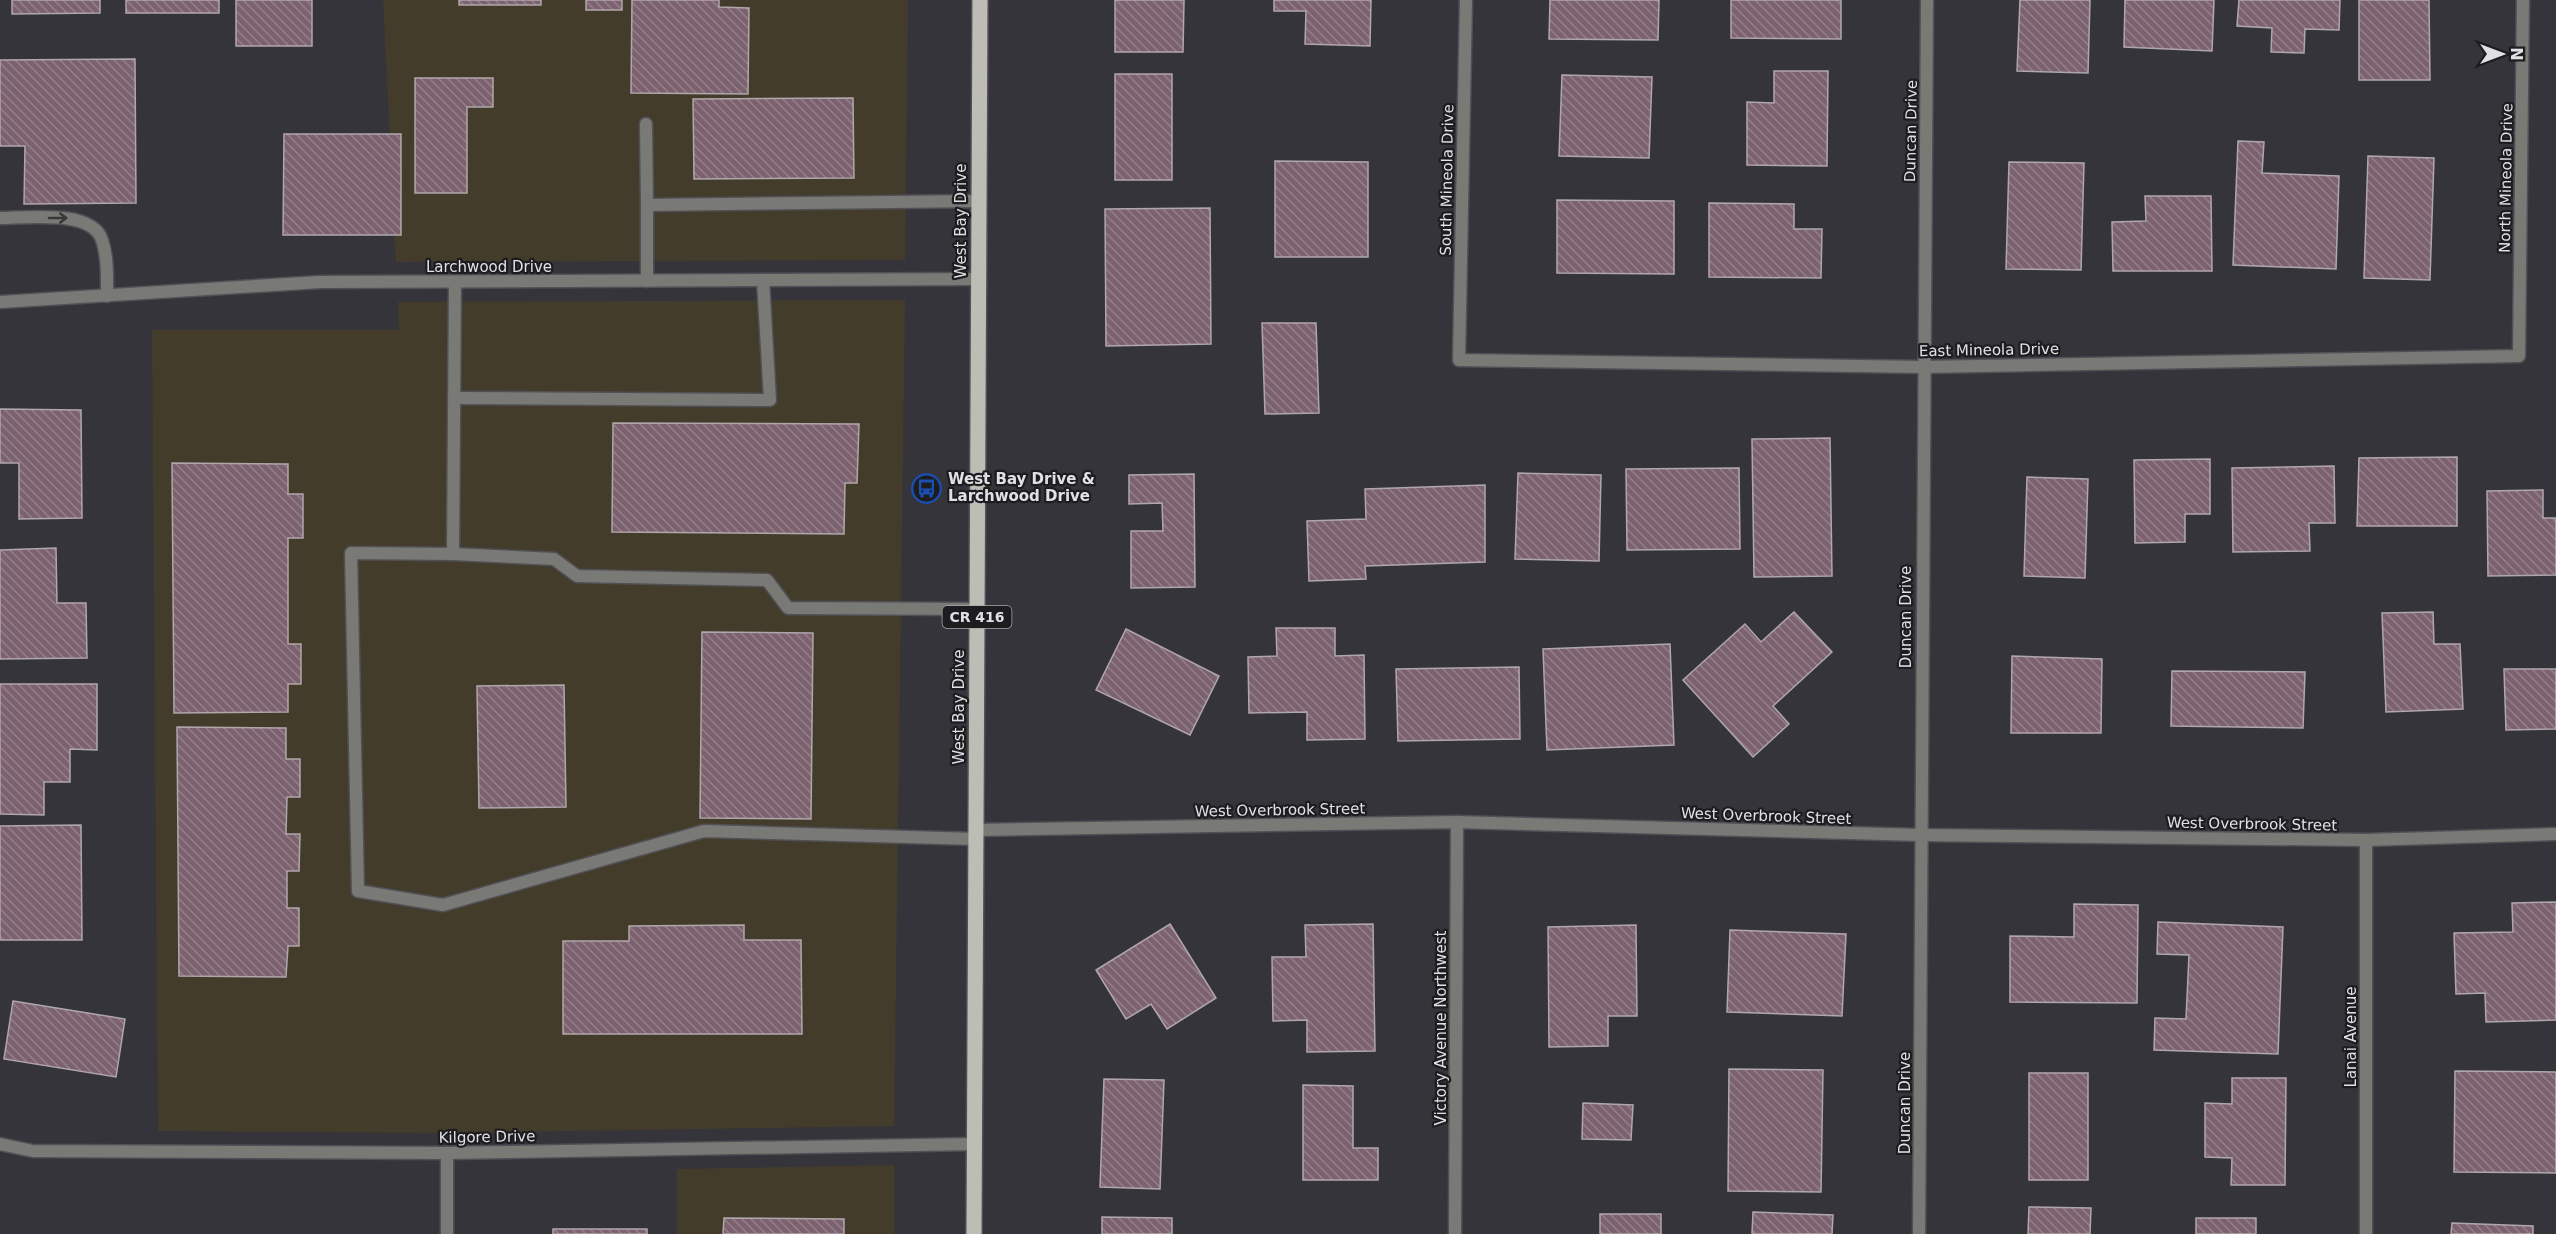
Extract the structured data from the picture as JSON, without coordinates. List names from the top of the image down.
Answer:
{
  "streets": {
    "main road": ["West Bay Drive", "CR 416"],
    "street": [
      "Duncan Drive",
      "North Mineola Drive",
      "South Mineola Drive",
      "Larchwood Drive",
      "East Mineola Drive",
      "West Overbrook Street",
      "Victory Avenue Northwest",
      "Lanai Avenue",
      "Kilgore Drive"
    ]
  },
  "crossings": [
    ["Duncan Drive", "East Mineola Drive"],
    ["Duncan Drive", "West Overbrook Street"],
    ["North Mineola Drive", "East Mineola Drive"],
    ["South Mineola Drive", "East Mineola Drive"],
    ["West Bay Drive", "Larchwood Drive"],
    ["West Bay Drive", "West Overbrook Street"],
    ["West Bay Drive", "Kilgore Drive"],
    ["West Overbrook Street", "Victory Avenue Northwest"],
    ["West Overbrook Street", "Lanai Avenue"]
  ],
  "places": {
    "bus stop": ["West Bay Drive & Larchwood Drive"]
  },
  "north": "right"
}
